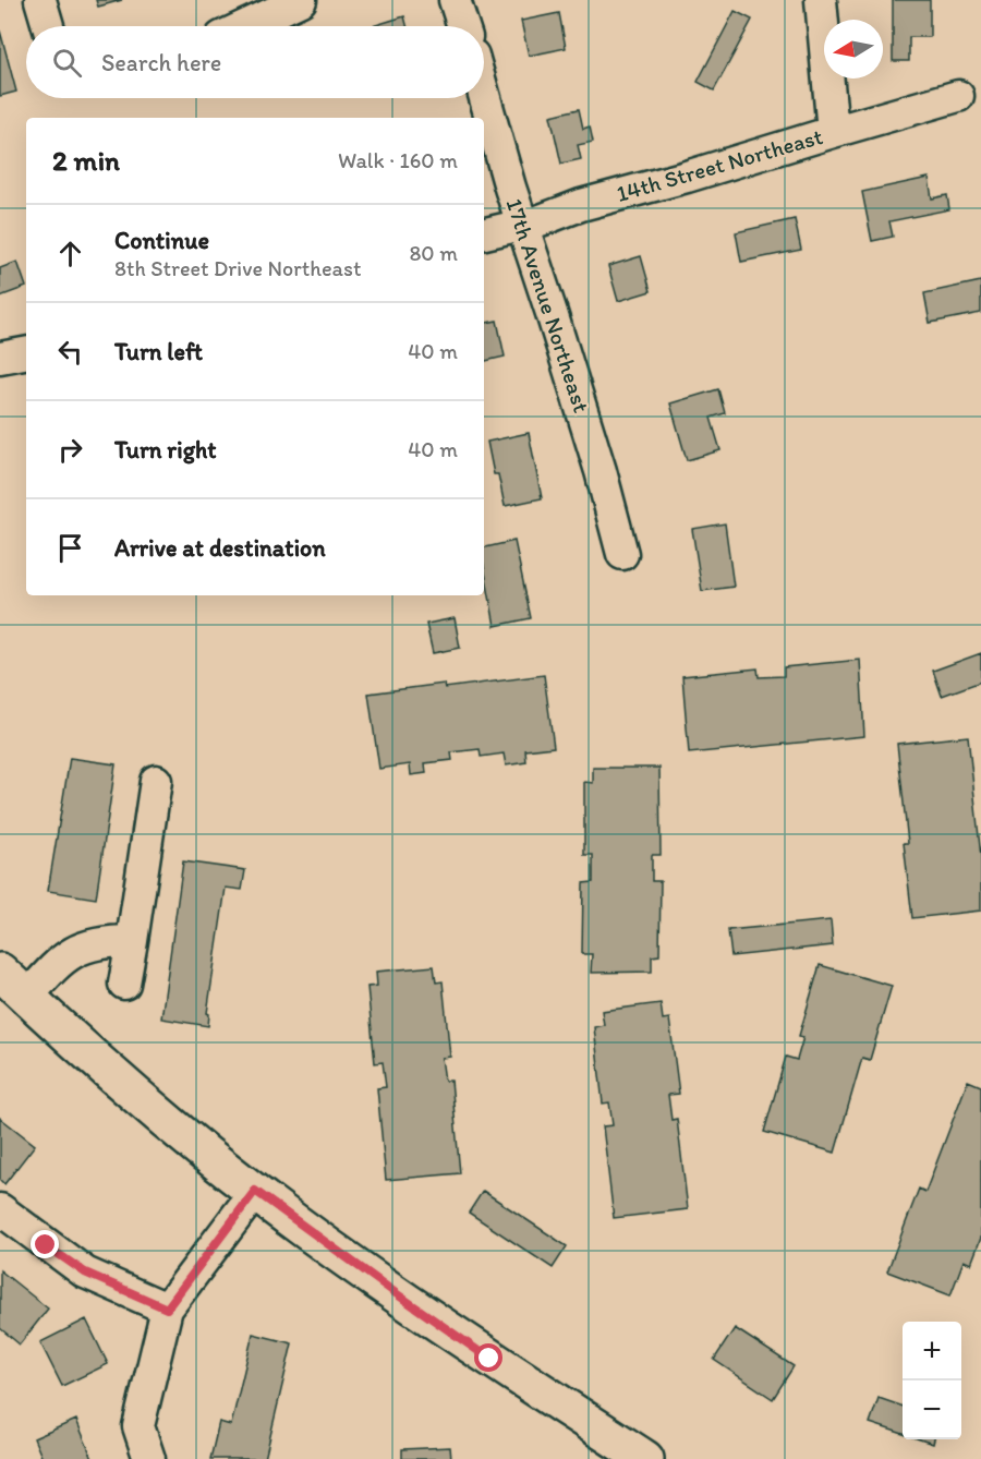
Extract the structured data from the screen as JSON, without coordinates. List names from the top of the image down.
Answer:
{
  "streets": {
    "street": ["14th Street Northeast", "17th Avenue Northeast"]
  },
  "crossings": [
    ["14th Street Northeast", "17th Avenue Northeast"]
  ],
  "north": "left",
  "page": {
    "search": "Search here",
    "heading": ["2 min", "Walk · 160 m"],
    "list": [
      ["Continue", "8th Street Drive Northeast", "80 m"],
      ["Turn left", "40 m"],
      ["Turn right", "40 m"],
      "Arrive at destination"
    ],
    "map_buttons": ["+", "−"]
  }
}
